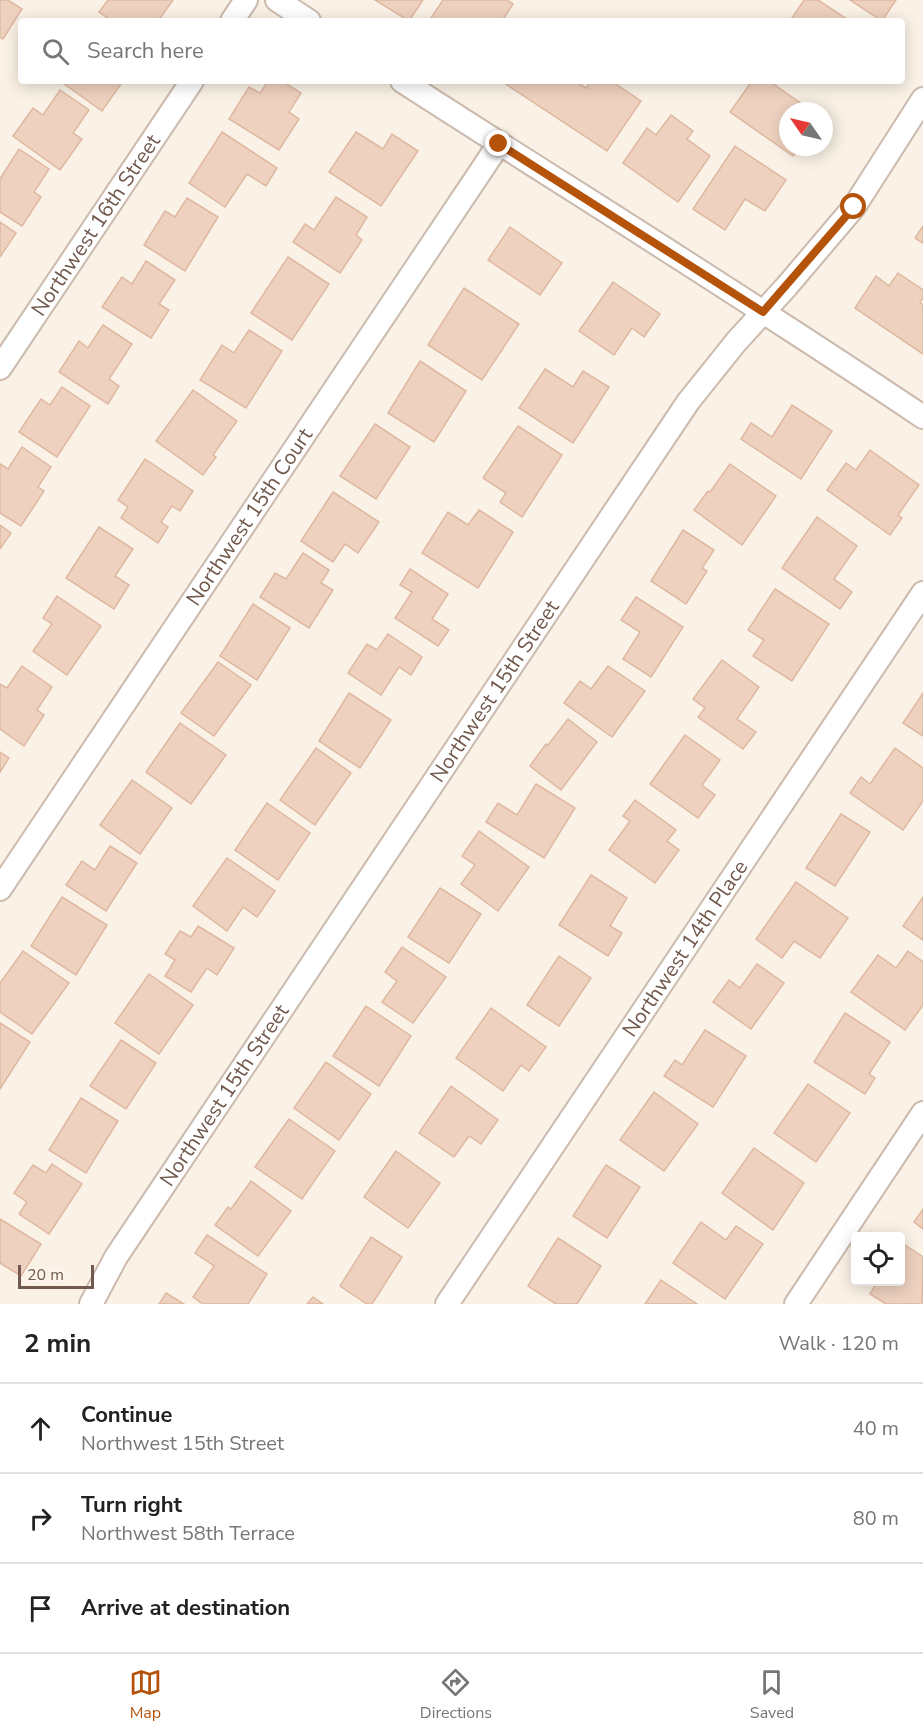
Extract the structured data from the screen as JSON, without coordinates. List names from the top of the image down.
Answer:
{
  "streets": {
    "street": [
      "Northwest 16th Street",
      "Northwest 15th Court",
      "Northwest 15th Street",
      "Northwest 14th Place"
    ]
  },
  "scale_bar": "20 m",
  "north": "top left",
  "page": {
    "search": "Search here",
    "scale": "20 m",
    "heading": ["2 min", "Walk · 120 m"],
    "list": [
      ["Continue", "Northwest 15th Street", "40 m"],
      ["Turn right", "Northwest 58th Terrace", "80 m"],
      "Arrive at destination"
    ],
    "nav": ["Map", "Directions", "Saved"]
  }
}
